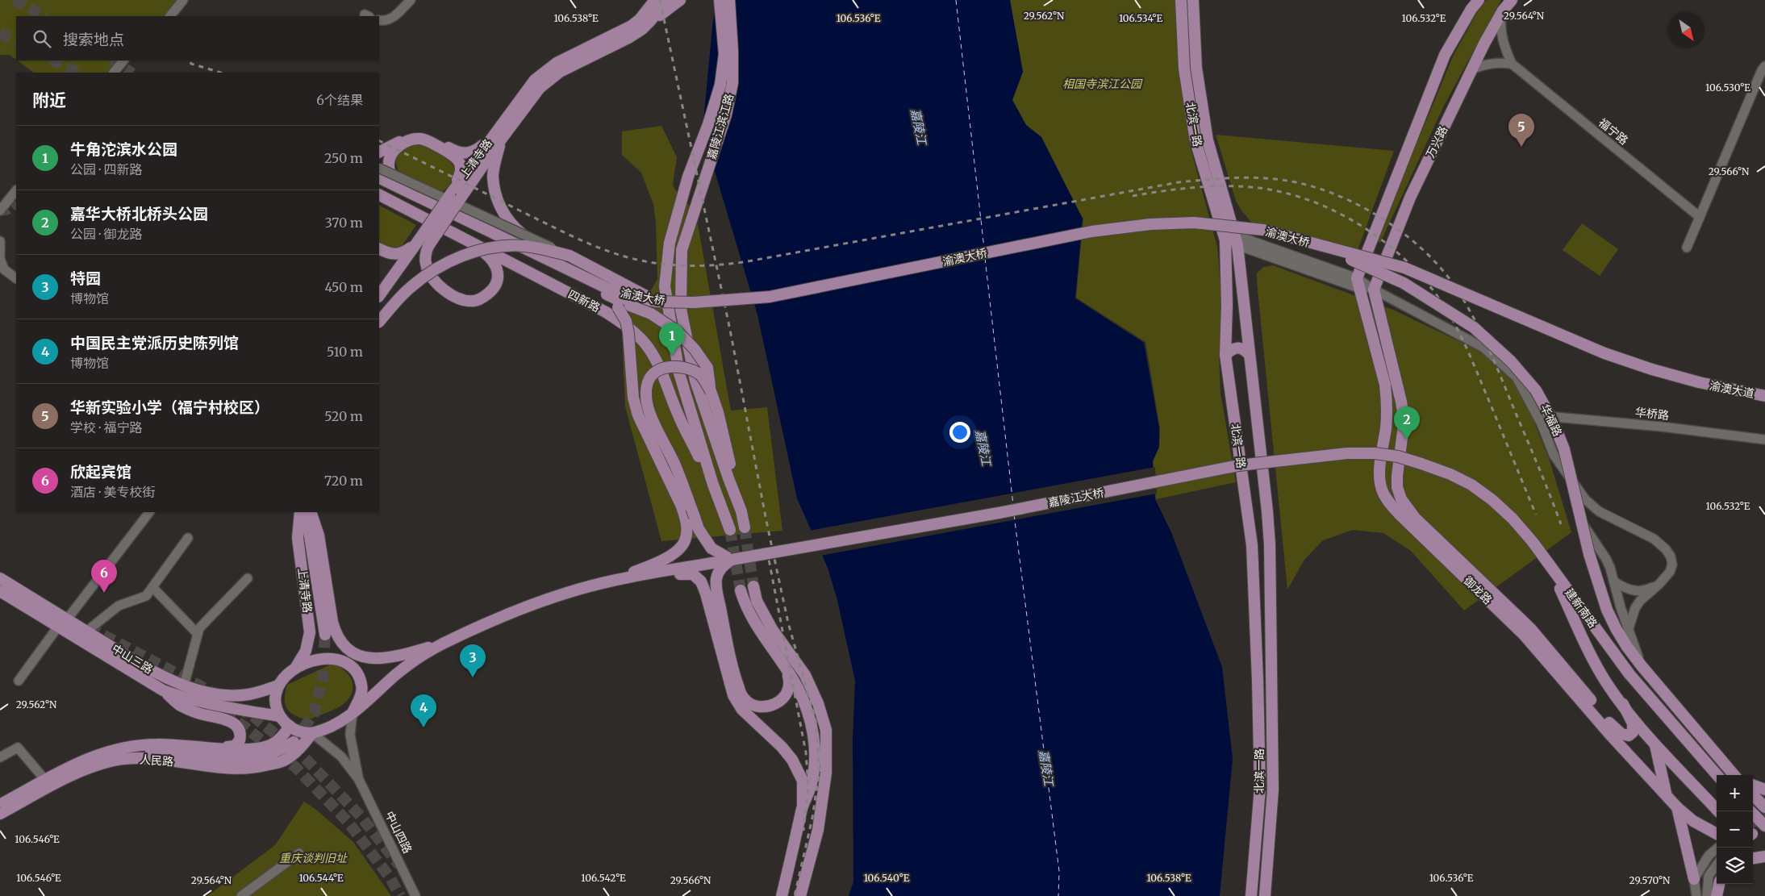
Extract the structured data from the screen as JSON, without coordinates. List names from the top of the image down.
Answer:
{
  "streets": {
    "main road": [
      "北滨一路",
      "嘉陵江滨江路",
      "万兴路",
      "上清寺路",
      "渝澳大桥",
      "四新路",
      "渝澳大道",
      "嘉陵江大桥",
      "御龙路",
      "建新南路",
      "中山三路",
      "人民路"
    ],
    "street": [
      "福宁路",
      "华桥路",
      "华福路",
      "中山四路"
    ]
  },
  "crossings": [
    ["北滨一路", "华福路"],
    ["嘉陵江滨江路", "四新路"],
    ["万兴路", "华福路"],
    ["万兴路", "御龙路"],
    ["上清寺路", "四新路"],
    ["上清寺路", "中山三路"],
    ["上清寺路", "人民路"],
    ["渝澳大桥", "渝澳大道"],
    ["华桥路", "华福路"],
    ["华福路", "御龙路"],
    ["华福路", "建新南路"],
    ["嘉陵江大桥", "建新南路"],
    ["中山三路", "人民路"]
  ],
  "water": ["嘉陵江"],
  "parks": ["相国寺滨江公园", "重庆谈判旧址"],
  "north": "bottom right",
  "page": {
    "search": "搜索地点",
    "heading": ["附近", "6个结果"],
    "pins": [
      "5",
      "1",
      "2",
      "6",
      "3",
      "4"
    ],
    "list": [
      {
        "mark": "1",
        "name": "牛角沱滨水公园",
        "note": "公园 · 四新路",
        "value": "250 m"
      },
      {
        "mark": "2",
        "name": "嘉华大桥北桥头公园",
        "note": "公园 · 御龙路",
        "value": "370 m"
      },
      {
        "mark": "3",
        "name": "特园",
        "note": "博物馆",
        "value": "450 m"
      },
      {
        "mark": "4",
        "name": "中国民主党派历史陈列馆",
        "note": "博物馆",
        "value": "510 m"
      },
      {
        "mark": "5",
        "name": "华新实验小学（福宁村校区）",
        "note": "学校 · 福宁路",
        "value": "520 m"
      },
      {
        "mark": "6",
        "name": "欣起宾馆",
        "note": "酒店 · 美专校街",
        "value": "720 m"
      }
    ],
    "map_buttons": ["+", "−"]
  },
  "coordinates": [
    "29.564°N",
    "29.562°N",
    "106.532°E",
    "106.538°E",
    "106.536°E",
    "106.534°E",
    "106.530°E",
    "29.566°N",
    "106.546°E",
    "106.544°E",
    "106.542°E",
    "106.540°E",
    "29.570°N"
  ]
}
